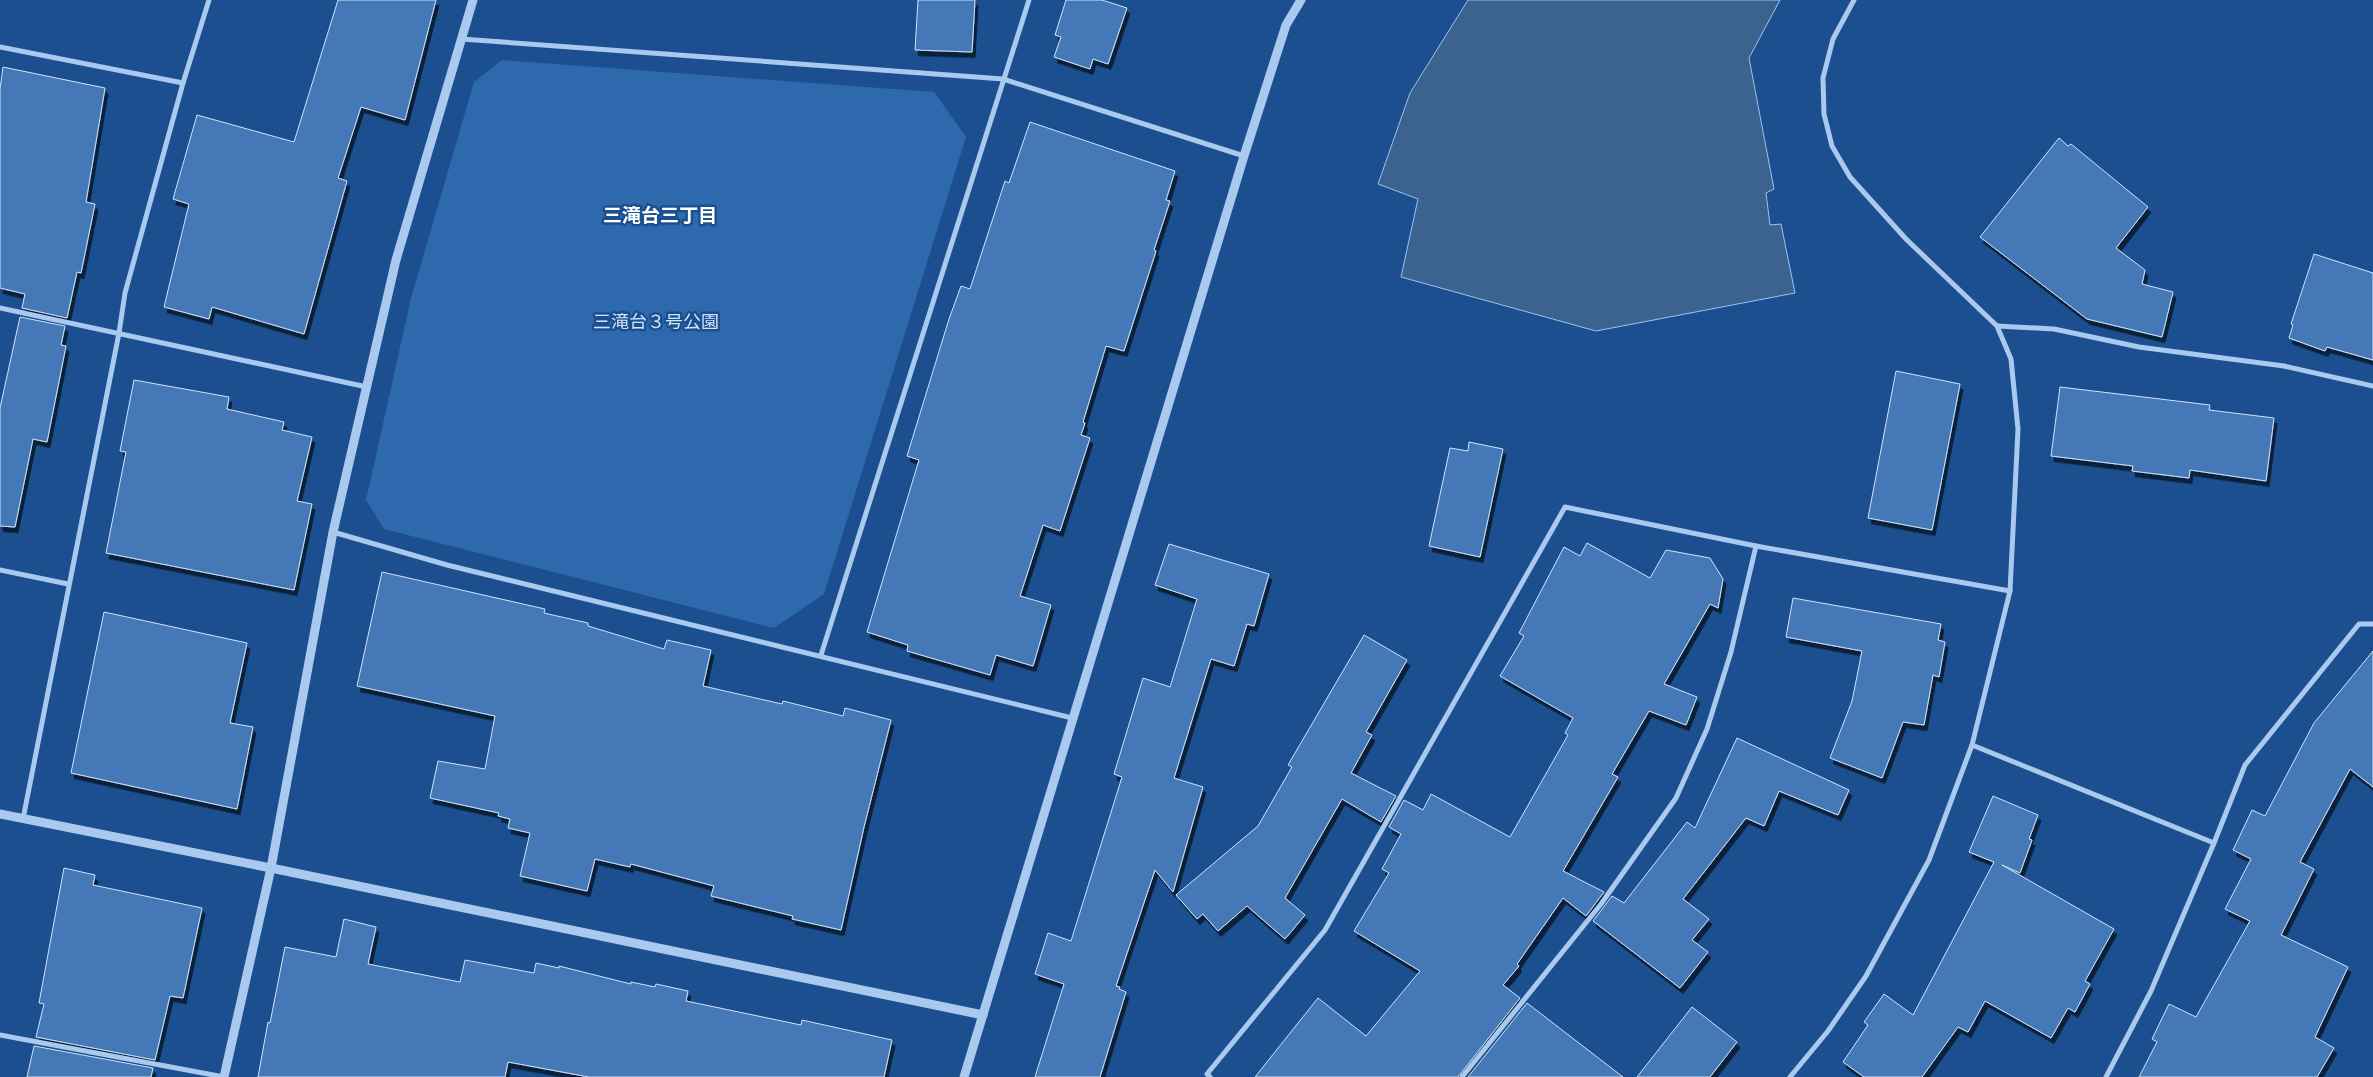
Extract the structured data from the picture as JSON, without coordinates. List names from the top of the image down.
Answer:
{
  "districts": ["三滝台三丁目"],
  "parks": ["三滝台３号公園"]
}
